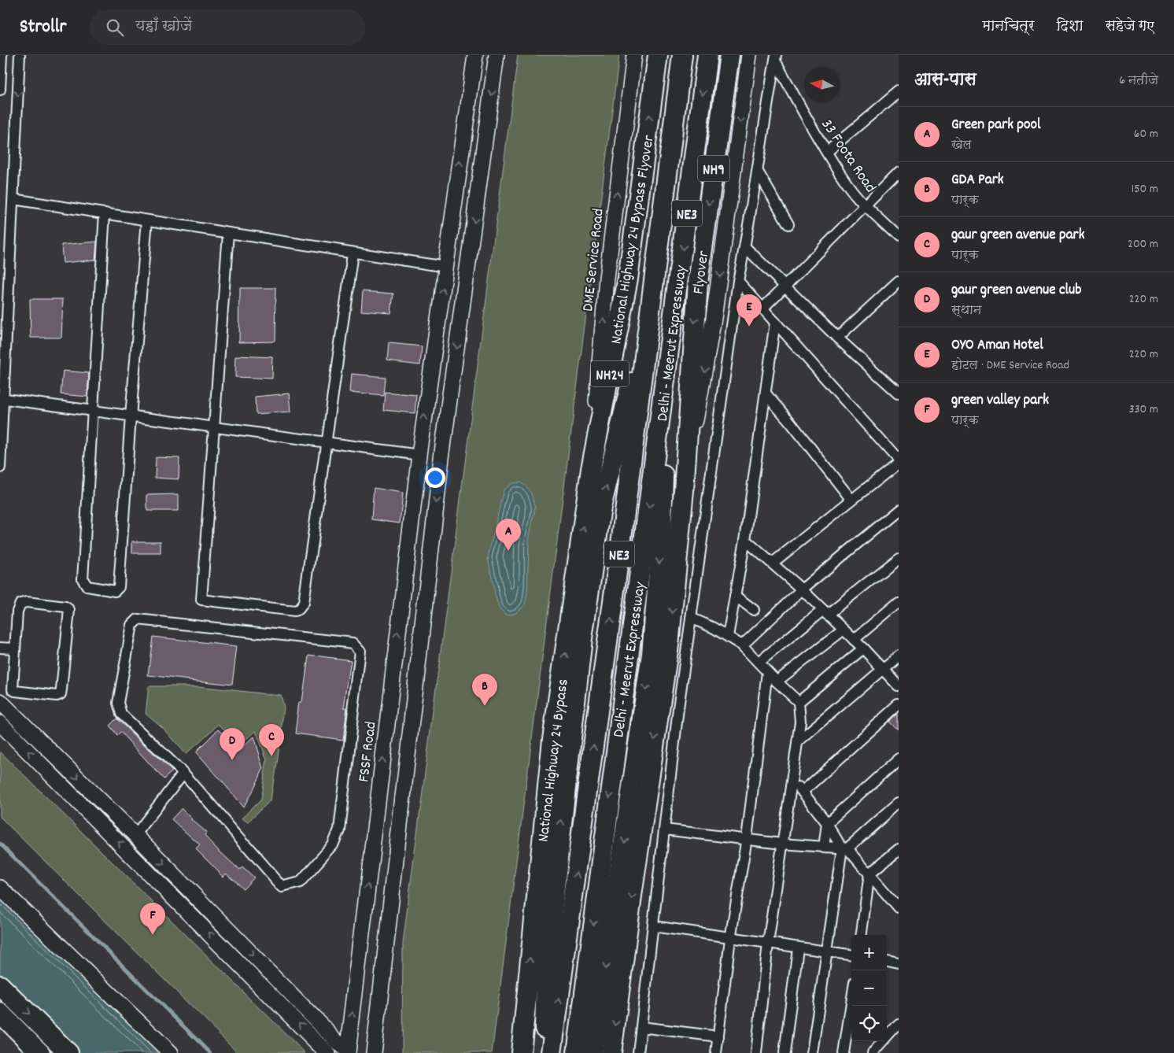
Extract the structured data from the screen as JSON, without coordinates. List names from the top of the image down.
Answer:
{
  "streets": {
    "highway": [
      "NH9",
      "NE3",
      "National Highway 24 Bypass Flyover",
      "Flyover",
      "Delhi - Meerut Expressway",
      "NH24",
      "National Highway 24 Bypass"
    ],
    "street": ["33 Foota Road", "DME Service Road", "FSSF Road"]
  },
  "crossings": [
    ["National Highway 24 Bypass Flyover", "DME Service Road"],
    ["National Highway 24 Bypass Flyover", "National Highway 24 Bypass"],
    ["DME Service Road", "National Highway 24 Bypass"]
  ],
  "north": "left",
  "page": {
    "header": "Strollr",
    "search": "यहाँ खोजें",
    "nav": ["मानचित्र", "दिशा", "सहेजे गए"],
    "heading": ["आस-पास", "6 नतीजे"],
    "list": [
      {
        "mark": "A",
        "name": "Green park pool",
        "note": "खेल",
        "value": "60 m"
      },
      {
        "mark": "B",
        "name": "GDA Park",
        "note": "पार्क",
        "value": "150 m"
      },
      {
        "mark": "C",
        "name": "gaur green avenue park",
        "note": "पार्क",
        "value": "200 m"
      },
      {
        "mark": "D",
        "name": "gaur green avenue club",
        "note": "स्थान",
        "value": "220 m"
      },
      {
        "mark": "E",
        "name": "OYO Aman Hotel",
        "note": "होटल · DME Service Road",
        "value": "220 m"
      },
      {
        "mark": "F",
        "name": "green valley park",
        "note": "पार्क",
        "value": "330 m"
      }
    ],
    "pins": [
      "E",
      "A",
      "B",
      "C",
      "D",
      "F"
    ],
    "map_buttons": ["+", "−"]
  }
}
